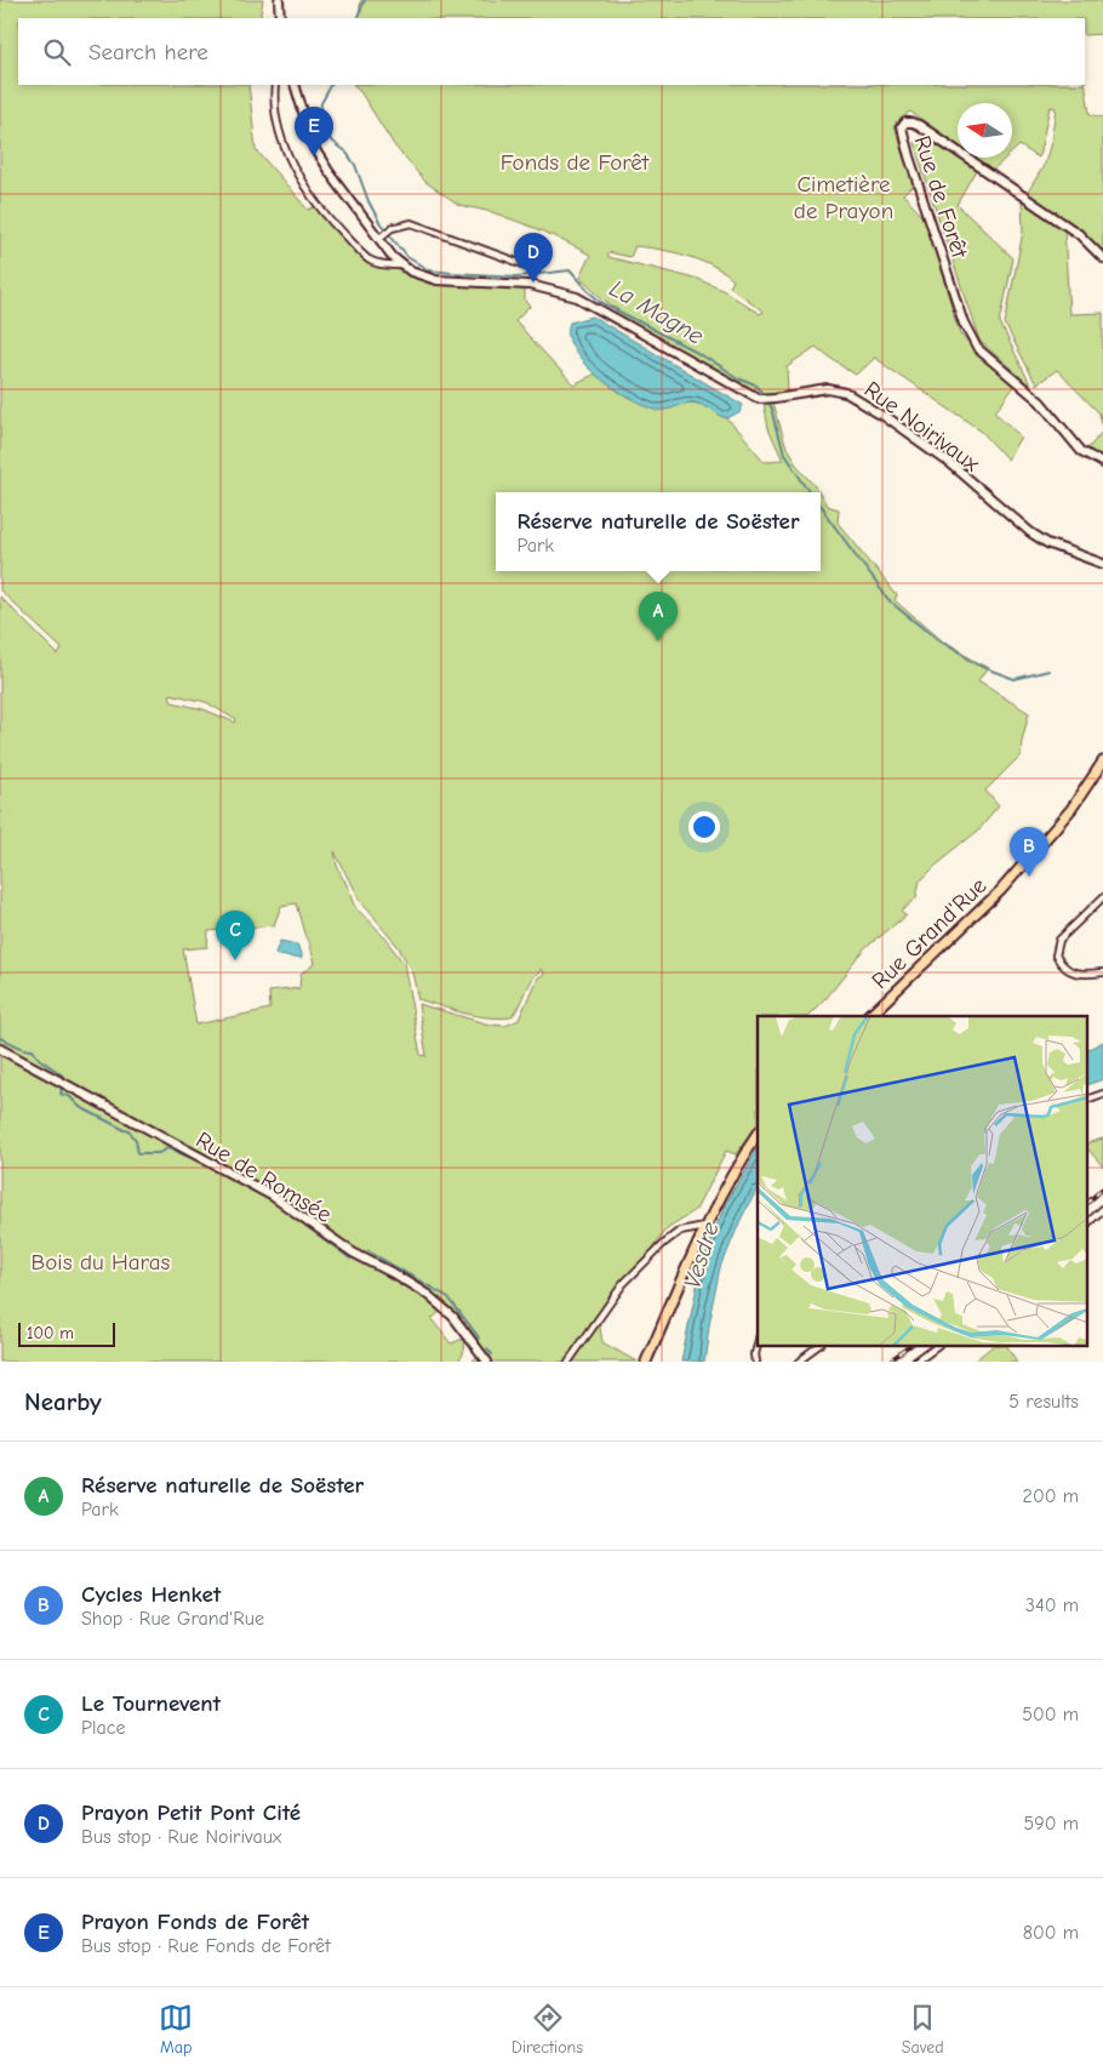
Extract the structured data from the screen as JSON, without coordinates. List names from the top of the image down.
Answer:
{
  "streets": {
    "main road": ["Rue Grand'Rue"],
    "street": ["Rue de Forêt", "Rue Noirivaux", "Rue de Romsée"]
  },
  "water": ["La Magne", "Vesdre"],
  "parks": ["Fonds de Forêt", "Cimetière de Prayon", "Bois du Haras"],
  "scale_bar": "100 m",
  "north": "left",
  "page": {
    "search": "Search here",
    "pins": [
      "E",
      "D",
      "A",
      "B",
      "C"
    ],
    "popup": ["Réserve naturelle de Soëster", "Park"],
    "scale": "100 m",
    "heading": ["Nearby", "5 results"],
    "list": [
      {
        "mark": "A",
        "name": "Réserve naturelle de Soëster",
        "note": "Park",
        "value": "200 m"
      },
      {
        "mark": "B",
        "name": "Cycles Henket",
        "note": "Shop · Rue Grand'Rue",
        "value": "340 m"
      },
      {
        "mark": "C",
        "name": "Le Tournevent",
        "note": "Place",
        "value": "500 m"
      },
      {
        "mark": "D",
        "name": "Prayon Petit Pont Cité",
        "note": "Bus stop · Rue Noirivaux",
        "value": "590 m"
      },
      {
        "mark": "E",
        "name": "Prayon Fonds de Forêt",
        "note": "Bus stop · Rue Fonds de Forêt",
        "value": "800 m"
      }
    ],
    "nav": ["Map", "Directions", "Saved"]
  }
}
